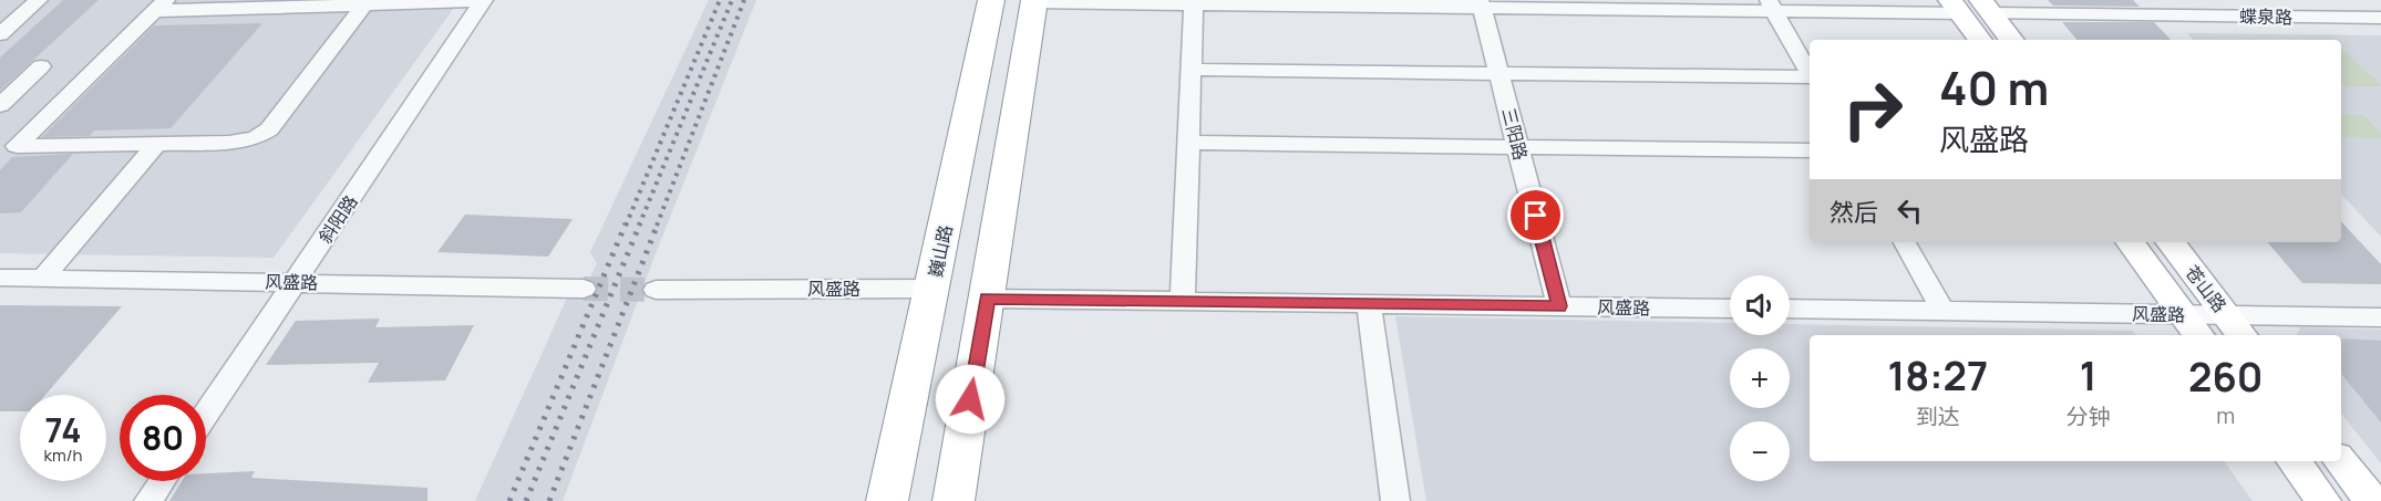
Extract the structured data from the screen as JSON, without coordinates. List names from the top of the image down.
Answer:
{
  "streets": {
    "highway": ["巍山路"],
    "main road": ["苍山路"],
    "street": [
      "蝶泉路",
      "三阳路",
      "斜阳路",
      "风盛路"
    ]
  },
  "crossings": [
    ["三阳路", "风盛路"],
    ["斜阳路", "风盛路"],
    ["巍山路", "风盛路"],
    ["风盛路", "苍山路"]
  ],
  "page": {
    "turn": ["40 m", "风盛路"],
    "then": "然后",
    "map_buttons": ["+", "−"],
    "eta": [
      "18:27",
      "到达",
      "1",
      "分钟",
      "260",
      "m"
    ],
    "speed": "74 km/h",
    "limit": "80"
  }
}
